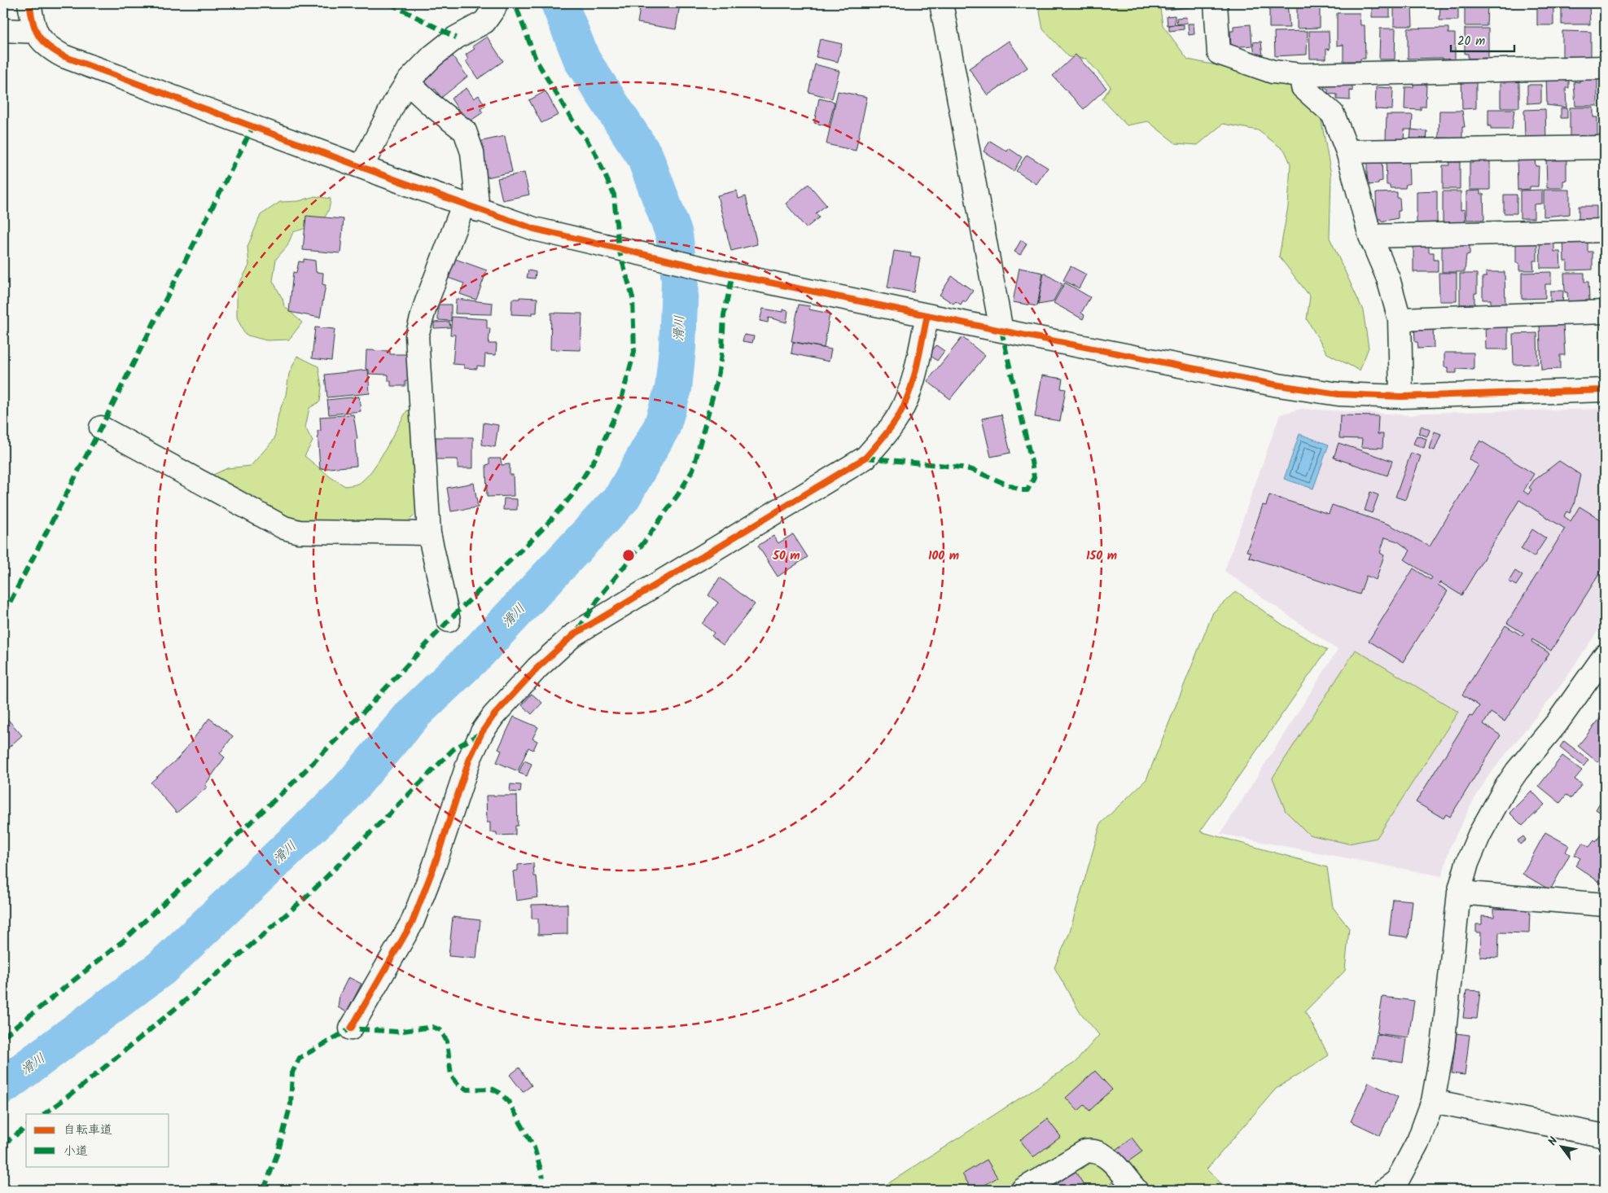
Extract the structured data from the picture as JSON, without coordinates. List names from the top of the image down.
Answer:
{
  "water": ["滑川"],
  "legend": ["自転車道", "小道"],
  "scale_bar": "20 m",
  "north": "top left",
  "rings": ["50 m", "100 m", "150 m"]
}
